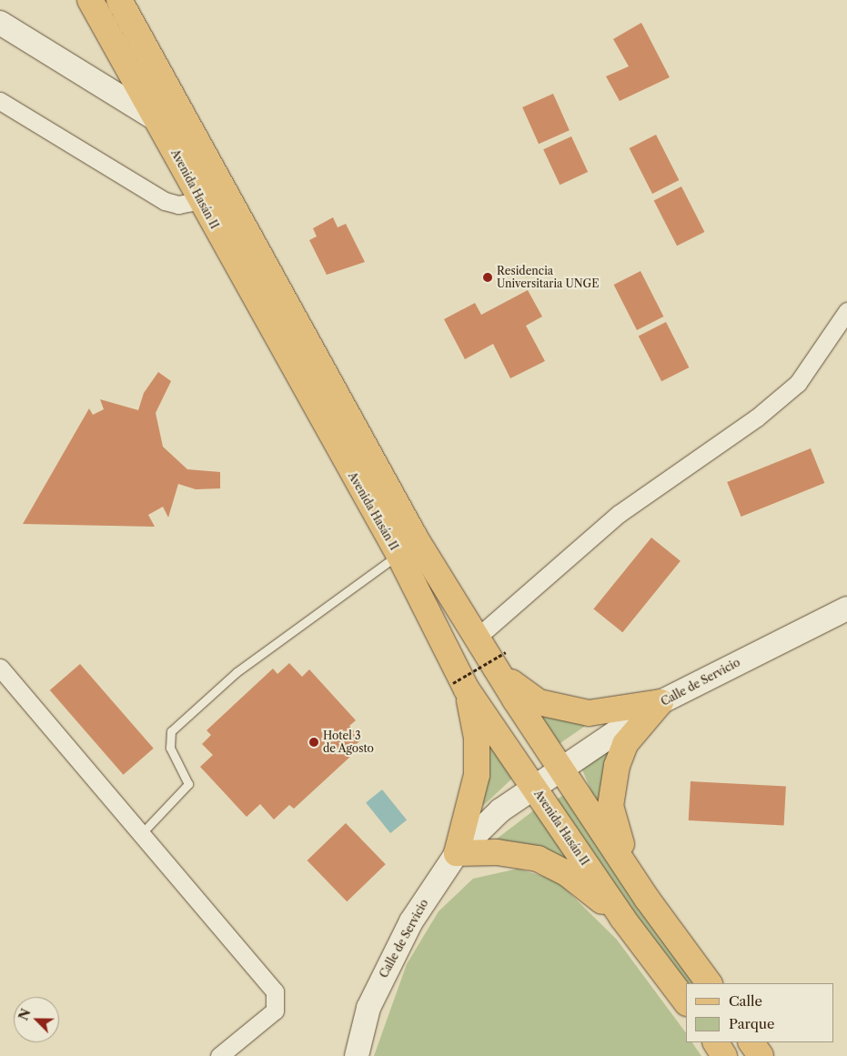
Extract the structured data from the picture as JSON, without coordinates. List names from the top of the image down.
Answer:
{
  "streets": {
    "main road": ["Avenida Hasán II"],
    "street": ["Calle de Servicio"]
  },
  "crossings": [
    ["Avenida Hasán II", "Calle de Servicio"]
  ],
  "places": ["Residencia Universitaria UNGE", "Hotel 3 de Agosto"],
  "legend": ["Calle", "Parque"],
  "north": "top left"
}
